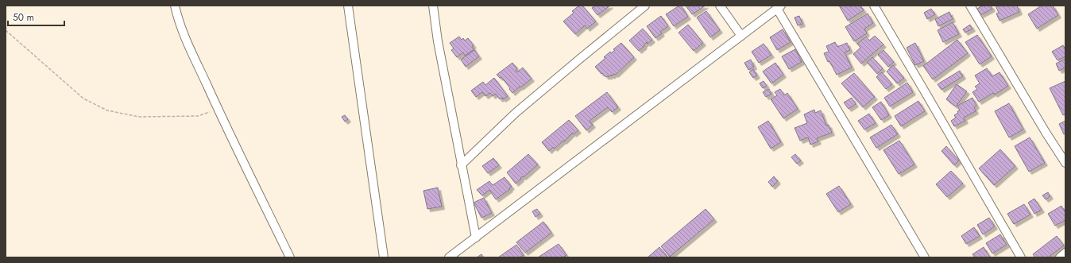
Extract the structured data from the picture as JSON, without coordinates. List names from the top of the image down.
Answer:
{
  "scale_bar": "50 m"
}
